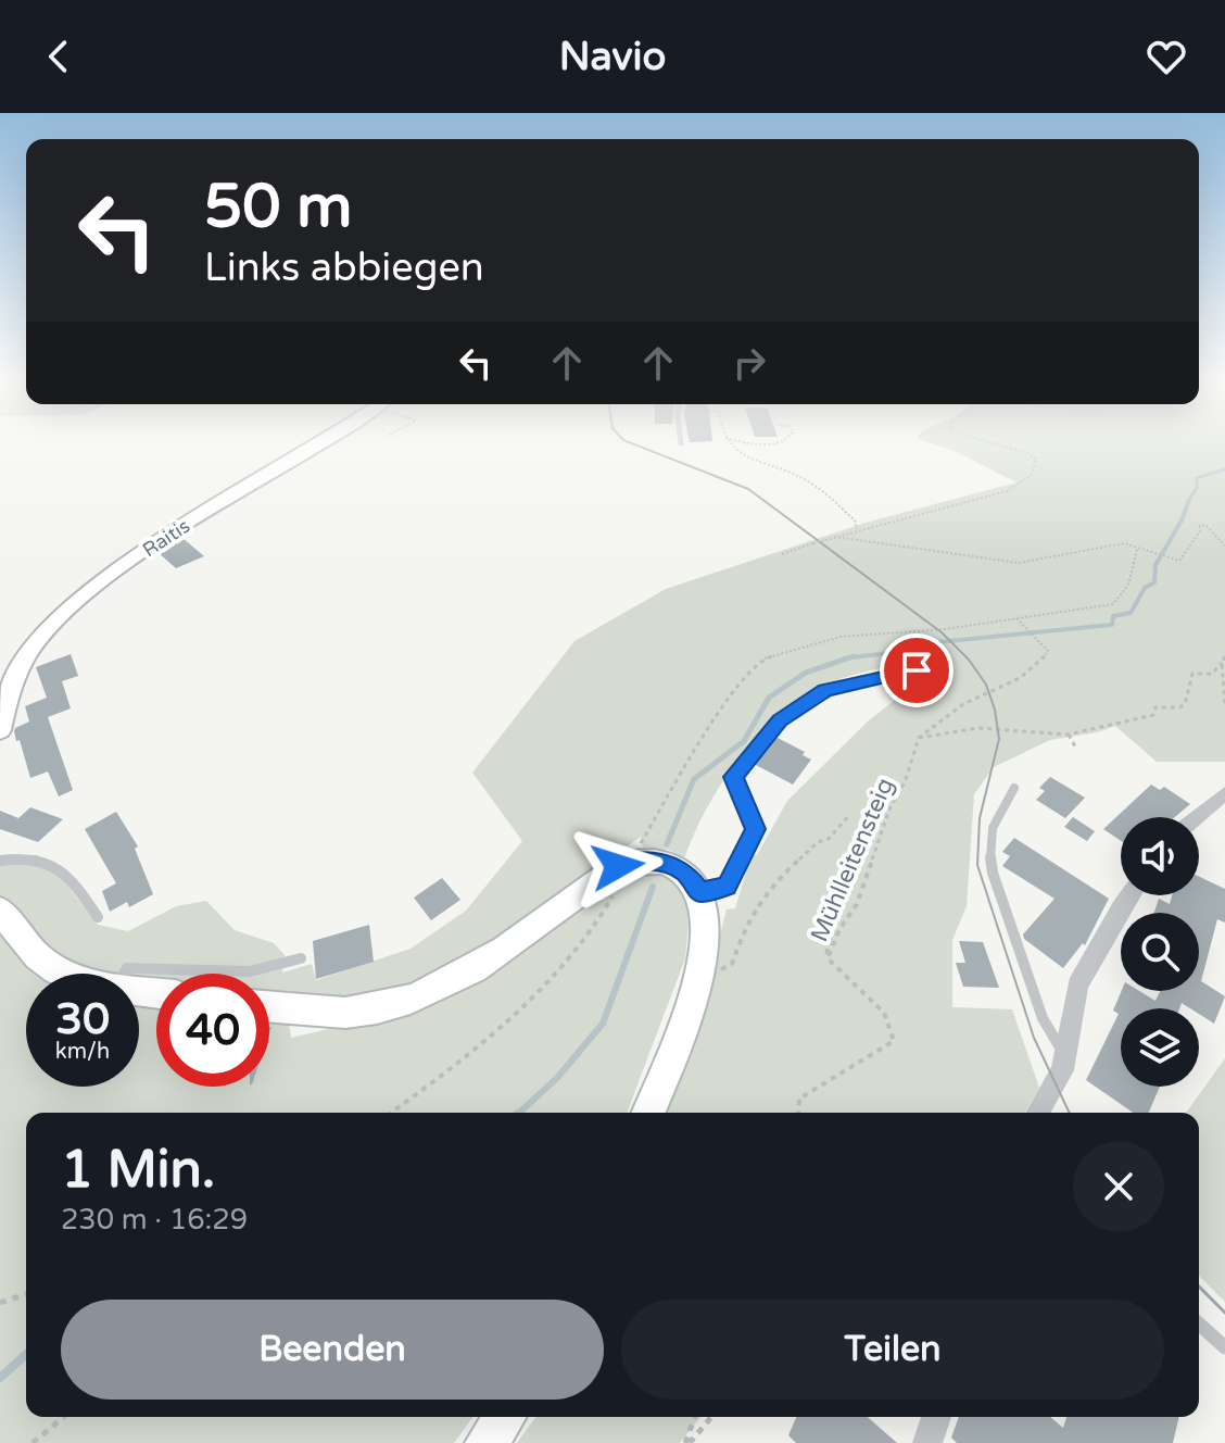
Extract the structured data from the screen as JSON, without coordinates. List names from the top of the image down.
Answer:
{
  "streets": {
    "street": ["Raitis"],
    "path": ["Mühlleitensteig"]
  },
  "page": {
    "header": "Navio",
    "turn": ["50 m", "Links abbiegen"],
    "speed": "30 km/h",
    "limit": "40",
    "heading": ["1 Min.", "230 m · 16:29"],
    "buttons": ["Beenden", "Teilen"]
  }
}
